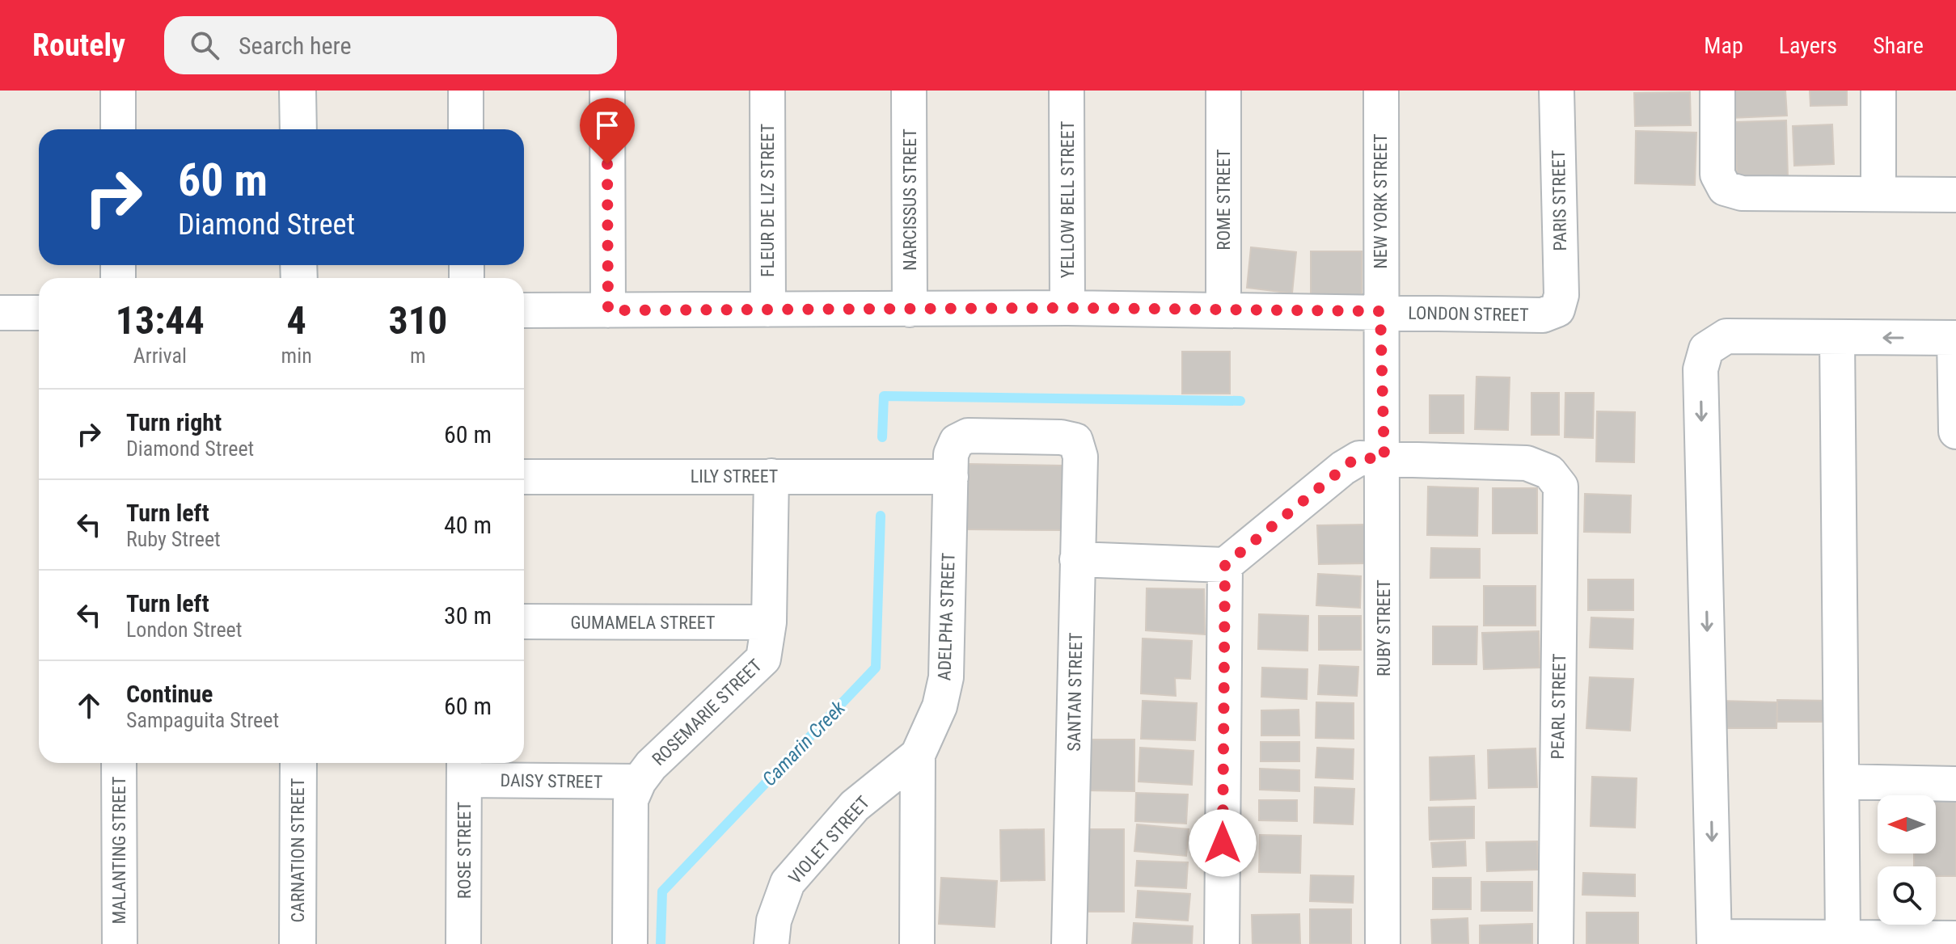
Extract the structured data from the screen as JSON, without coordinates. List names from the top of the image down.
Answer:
{
  "streets": {
    "street": [
      "NARCISSUS STREET",
      "YELLOW BELL STREET",
      "ROME STREET",
      "FLEUR DE LIZ STREET",
      "PARIS STREET",
      "NEW YORK STREET",
      "LONDON STREET",
      "LILY STREET",
      "ADELPHA STREET",
      "GUMAMELA STREET",
      "RUBY STREET",
      "SANTAN STREET",
      "PEARL STREET",
      "ROSEMARIE STREET",
      "DAISY STREET",
      "VIOLET STREET",
      "MALANTING STREET",
      "CARNATION STREET",
      "ROSE STREET"
    ]
  },
  "crossings": [
    ["NARCISSUS STREET", "LONDON STREET"],
    ["YELLOW BELL STREET", "LONDON STREET"],
    ["ROME STREET", "LONDON STREET"],
    ["FLEUR DE LIZ STREET", "LONDON STREET"],
    ["PARIS STREET", "LONDON STREET"],
    ["NEW YORK STREET", "LONDON STREET"],
    ["NEW YORK STREET", "RUBY STREET"],
    ["LONDON STREET", "RUBY STREET"],
    ["LILY STREET", "ADELPHA STREET"],
    ["LILY STREET", "ROSEMARIE STREET"],
    ["ADELPHA STREET", "SANTAN STREET"],
    ["ADELPHA STREET", "VIOLET STREET"],
    ["GUMAMELA STREET", "ROSEMARIE STREET"],
    ["RUBY STREET", "PEARL STREET"],
    ["ROSEMARIE STREET", "DAISY STREET"],
    ["DAISY STREET", "ROSE STREET"]
  ],
  "water": ["Camarin Creek"],
  "north": "left",
  "page": {
    "header": "Routely",
    "search": "Search here",
    "nav": ["Map", "Layers", "Share"],
    "turn": ["60 m", "Diamond Street"],
    "eta": [
      "13:44",
      "Arrival",
      "4",
      "min",
      "310",
      "m"
    ],
    "list": [
      {
        "name": "Turn right",
        "note": "Diamond Street",
        "value": "60 m"
      },
      {
        "name": "Turn left",
        "note": "Ruby Street",
        "value": "40 m"
      },
      {
        "name": "Turn left",
        "note": "London Street",
        "value": "30 m"
      },
      {
        "name": "Continue",
        "note": "Sampaguita Street",
        "value": "60 m"
      }
    ]
  }
}
